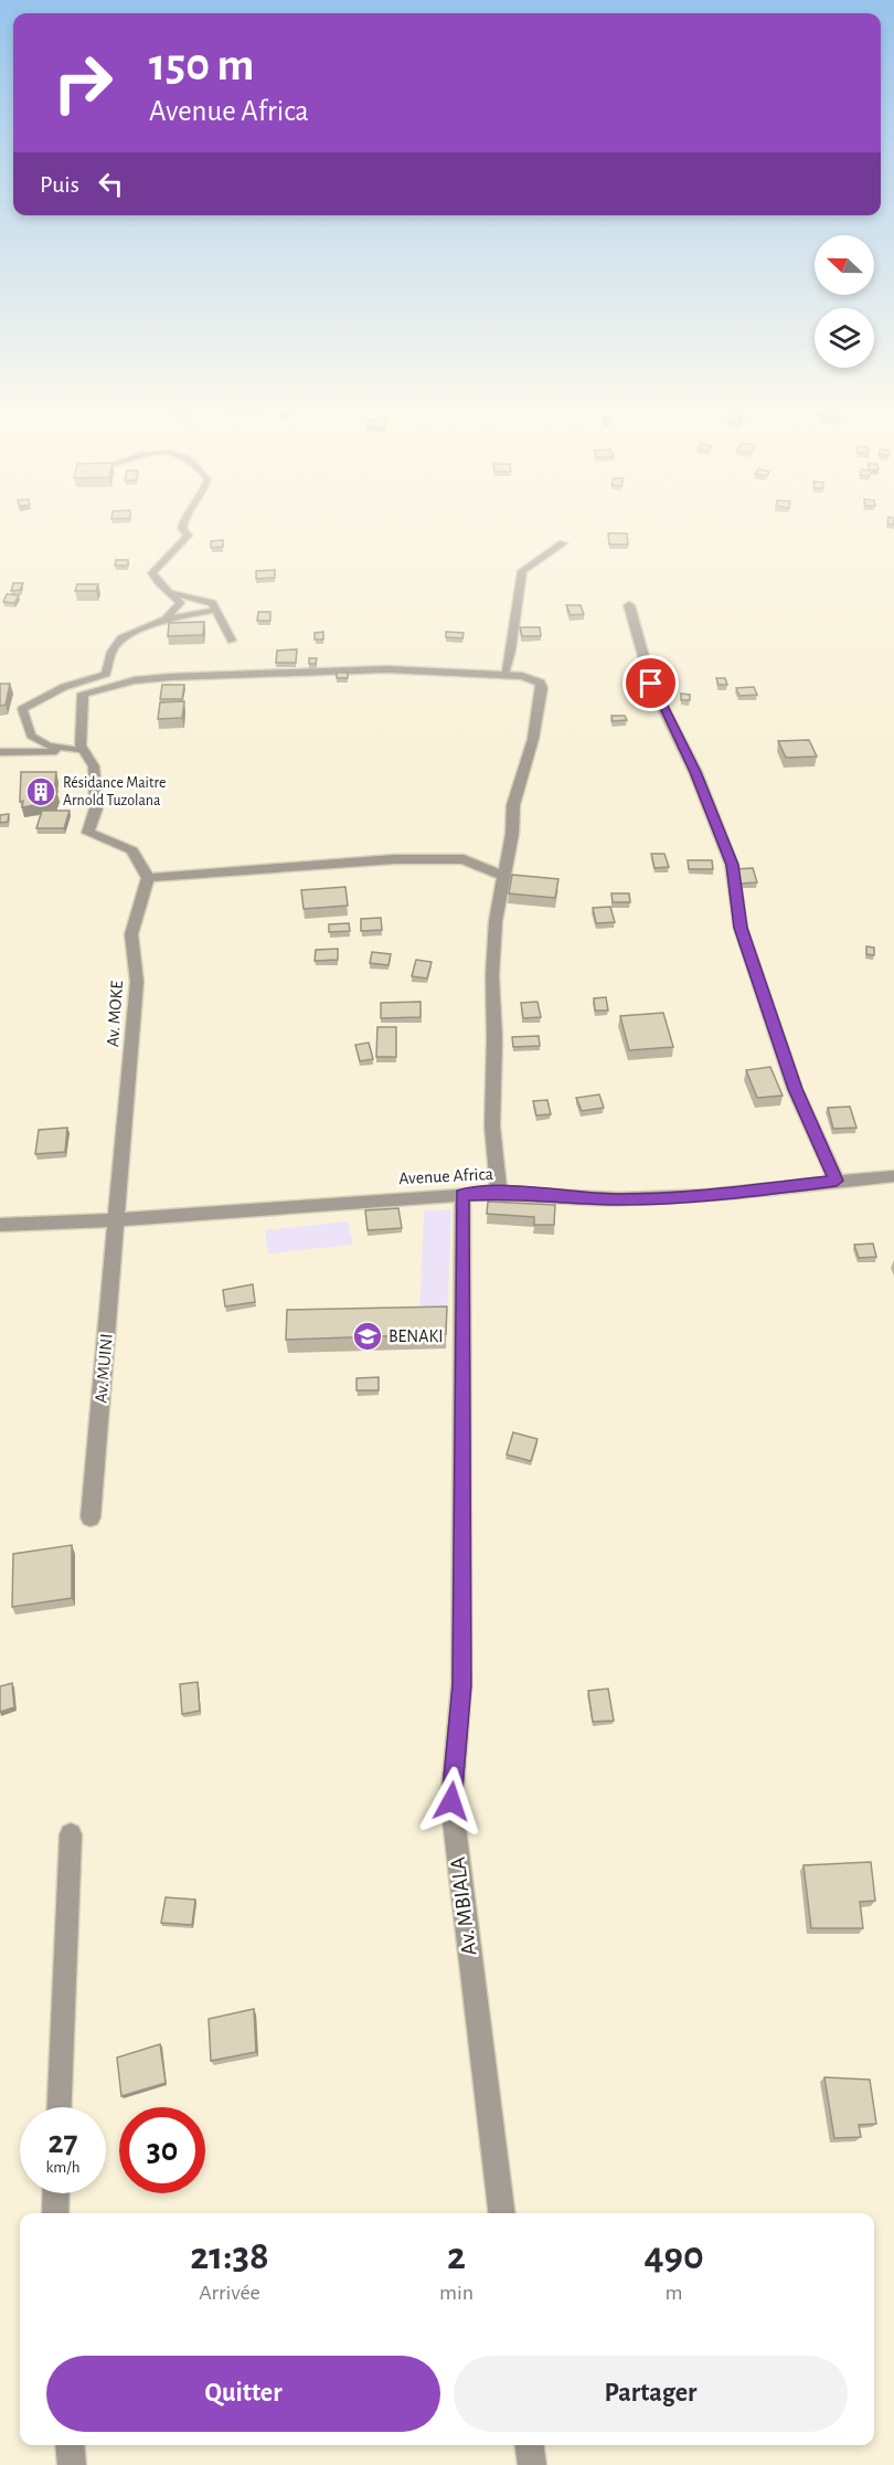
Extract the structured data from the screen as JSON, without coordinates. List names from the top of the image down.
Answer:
{
  "streets": {
    "street": [
      "Av. MOKE",
      "Avenue Africa",
      "Av. MUINI",
      "Av. MBIALA"
    ]
  },
  "crossings": [
    ["Av. MOKE", "Avenue Africa"],
    ["Av. MOKE", "Av. MUINI"],
    ["Avenue Africa", "Av. MUINI"],
    ["Avenue Africa", "Av. MBIALA"]
  ],
  "places": {
    "building": ["Résidance Maitre Arnold Tuzolana"],
    "school or university": ["BENAKI"]
  },
  "north": "left",
  "page": {
    "turn": ["150 m", "Avenue Africa"],
    "then": "Puis",
    "speed": "27 km/h",
    "limit": "30",
    "eta": [
      "21:38",
      "Arrivée",
      "2",
      "min",
      "490",
      "m"
    ],
    "buttons": ["Quitter", "Partager"]
  }
}
